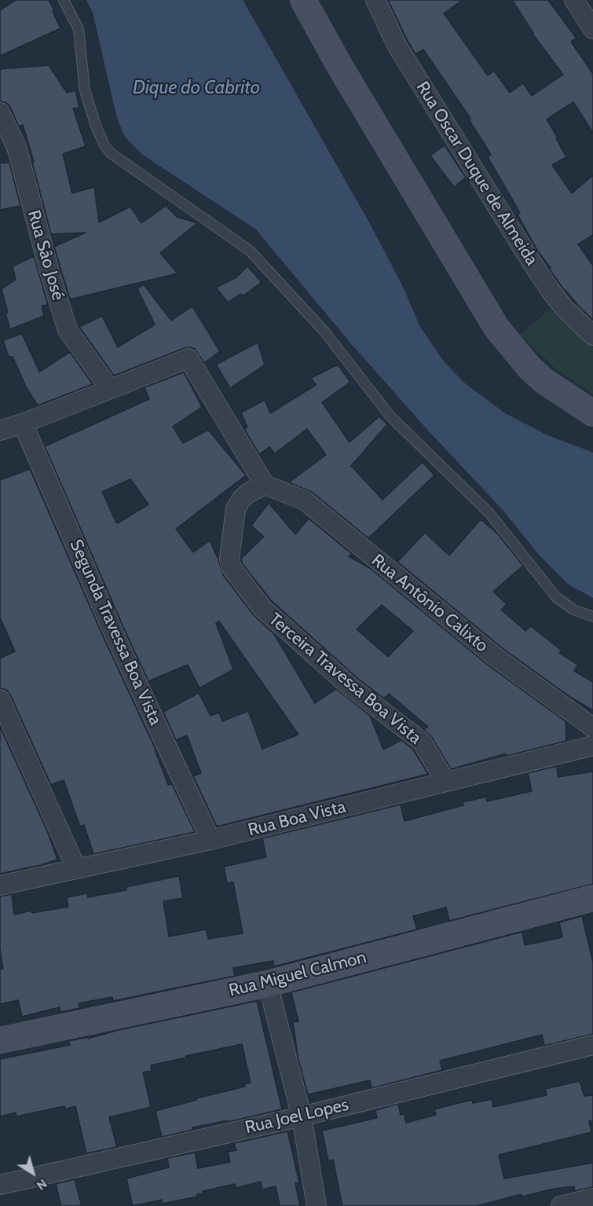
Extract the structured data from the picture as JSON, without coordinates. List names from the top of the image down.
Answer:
{
  "streets": {
    "street": [
      "Rua Oscar Duque de Almeida",
      "Rua Sâo José",
      "Rua Antônio Calixto",
      "Segunda Travessa Boa Vista",
      "Terceira Travessa Boa Vista",
      "Rua Boa Vista",
      "Rua Miguel Calmon",
      "Rua Joel Lopes"
    ]
  },
  "crossings": [
    ["Rua Antônio Calixto", "Terceira Travessa Boa Vista"],
    ["Segunda Travessa Boa Vista", "Rua Boa Vista"],
    ["Terceira Travessa Boa Vista", "Rua Boa Vista"]
  ],
  "water": ["Dique do Cabrito"],
  "north": "bottom right"
}
